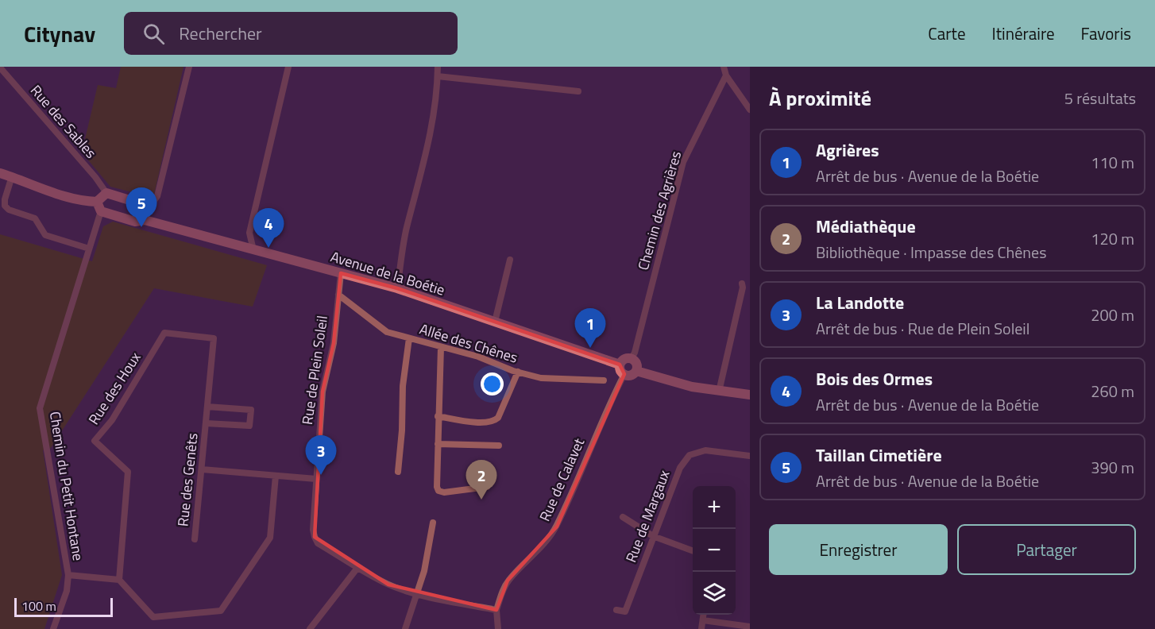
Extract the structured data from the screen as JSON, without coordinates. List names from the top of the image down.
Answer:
{
  "streets": {
    "main road": ["Avenue de la Boétie"],
    "street": [
      "Rue des Sables",
      "Chemin des Agrières",
      "Allée des Chênes",
      "Rue de Plein Soleil",
      "Rue des Houx",
      "Rue des Genêts",
      "Rue de Calavet",
      "Chemin du Petit Hontane",
      "Rue de Margaux"
    ]
  },
  "crossings": [
    ["Chemin des Agrières", "Avenue de la Boétie"],
    ["Chemin des Agrières", "Rue de Calavet"],
    ["Avenue de la Boétie", "Rue de Plein Soleil"],
    ["Avenue de la Boétie", "Rue de Calavet"],
    ["Allée des Chênes", "Rue de Plein Soleil"],
    ["Rue de Plein Soleil", "Rue de Calavet"],
    ["Rue des Houx", "Rue des Genêts"]
  ],
  "scale_bar": "100 m",
  "page": {
    "header": "Citynav",
    "search": "Rechercher",
    "nav": ["Carte", "Itinéraire", "Favoris"],
    "heading": ["À proximité", "5 résultats"],
    "list": [
      {
        "mark": "1",
        "name": "Agrières",
        "note": "Arrêt de bus · Avenue de la Boétie",
        "value": "110 m"
      },
      {
        "mark": "2",
        "name": "Médiathèque",
        "note": "Bibliothèque · Impasse des Chênes",
        "value": "120 m"
      },
      {
        "mark": "3",
        "name": "La Landotte",
        "note": "Arrêt de bus · Rue de Plein Soleil",
        "value": "200 m"
      },
      {
        "mark": "4",
        "name": "Bois des Ormes",
        "note": "Arrêt de bus · Avenue de la Boétie",
        "value": "260 m"
      },
      {
        "mark": "5",
        "name": "Taillan Cimetière",
        "note": "Arrêt de bus · Avenue de la Boétie",
        "value": "390 m"
      }
    ],
    "pins": [
      "5",
      "4",
      "1",
      "3",
      "2"
    ],
    "map_buttons": ["+", "−"],
    "buttons": ["Enregistrer", "Partager"],
    "scale": "100 m"
  }
}
